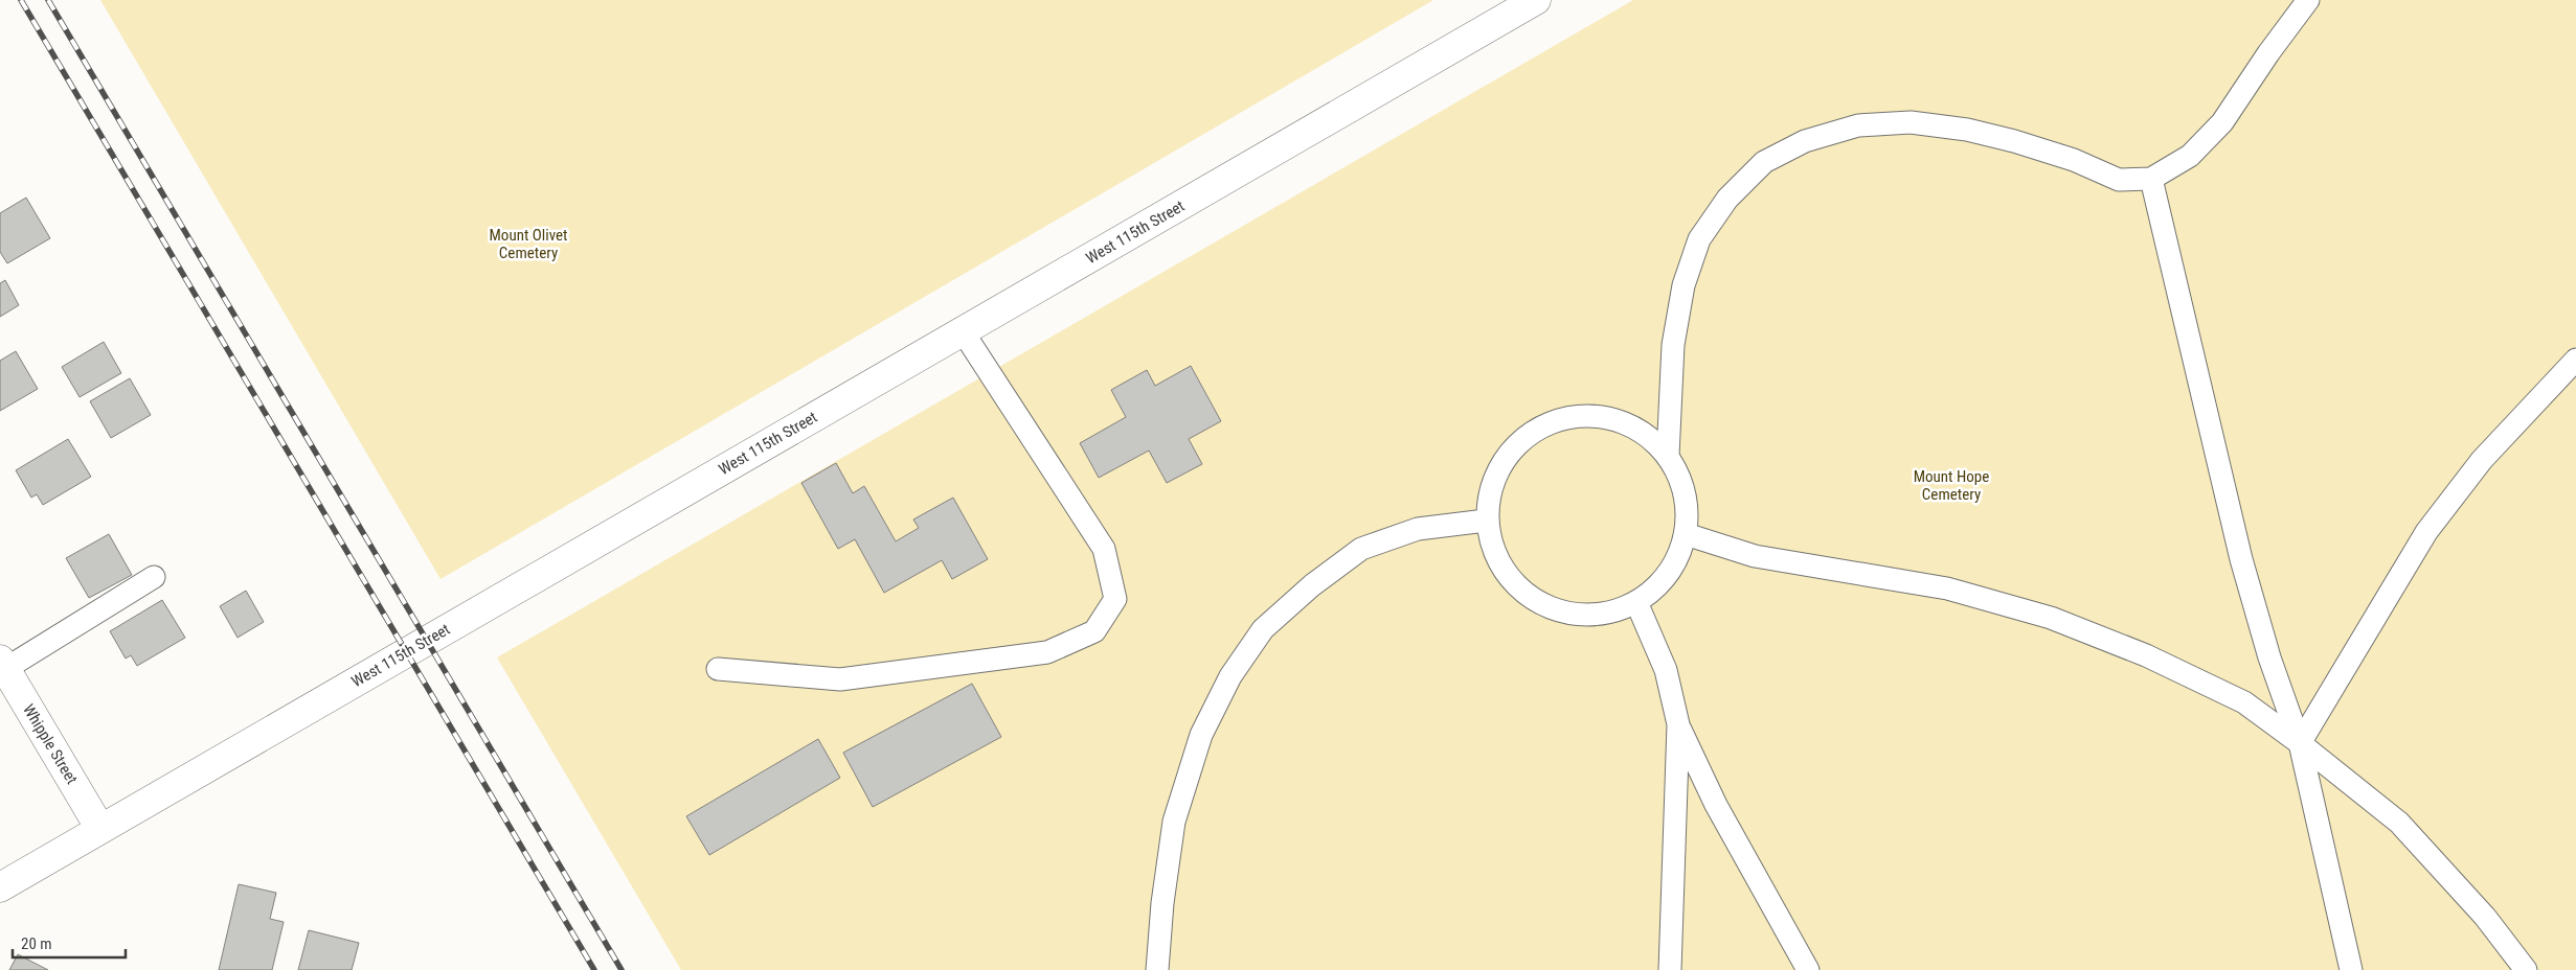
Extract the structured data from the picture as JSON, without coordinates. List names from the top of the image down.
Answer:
{
  "streets": {
    "street": ["West 115th Street", "Whipple Street"]
  },
  "crossings": [
    ["West 115th Street", "Whipple Street"]
  ],
  "parks": ["Mount Olivet Cemetery", "Mount Hope Cemetery"],
  "scale_bar": "20 m"
}
